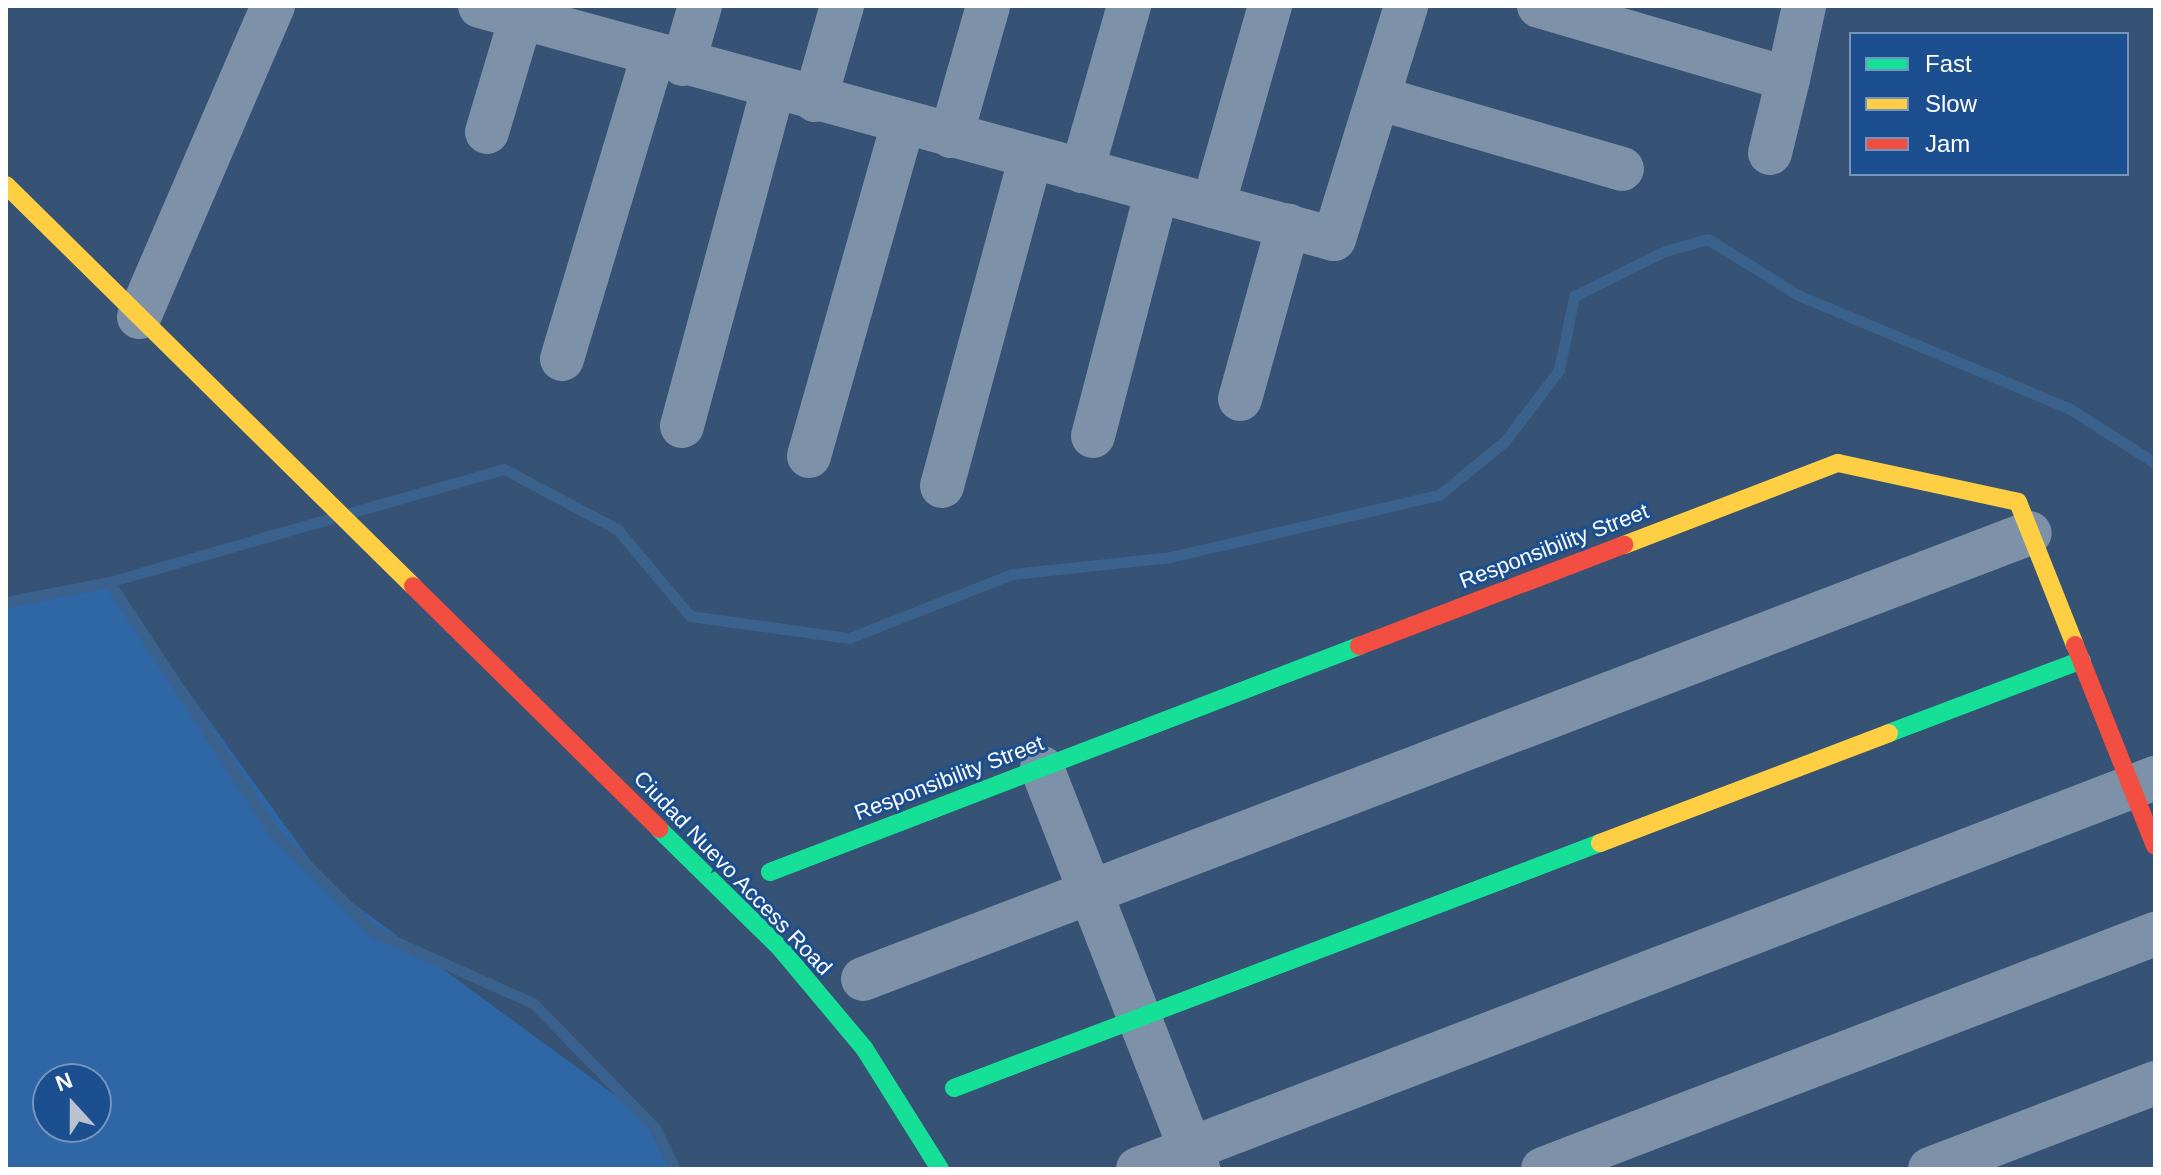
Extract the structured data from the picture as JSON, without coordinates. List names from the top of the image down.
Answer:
{
  "streets": {
    "street": ["Responsibility Street", "Ciudad Nuevo Access Road"]
  },
  "legend": ["Fast", "Slow", "Jam"],
  "north": "top"
}
